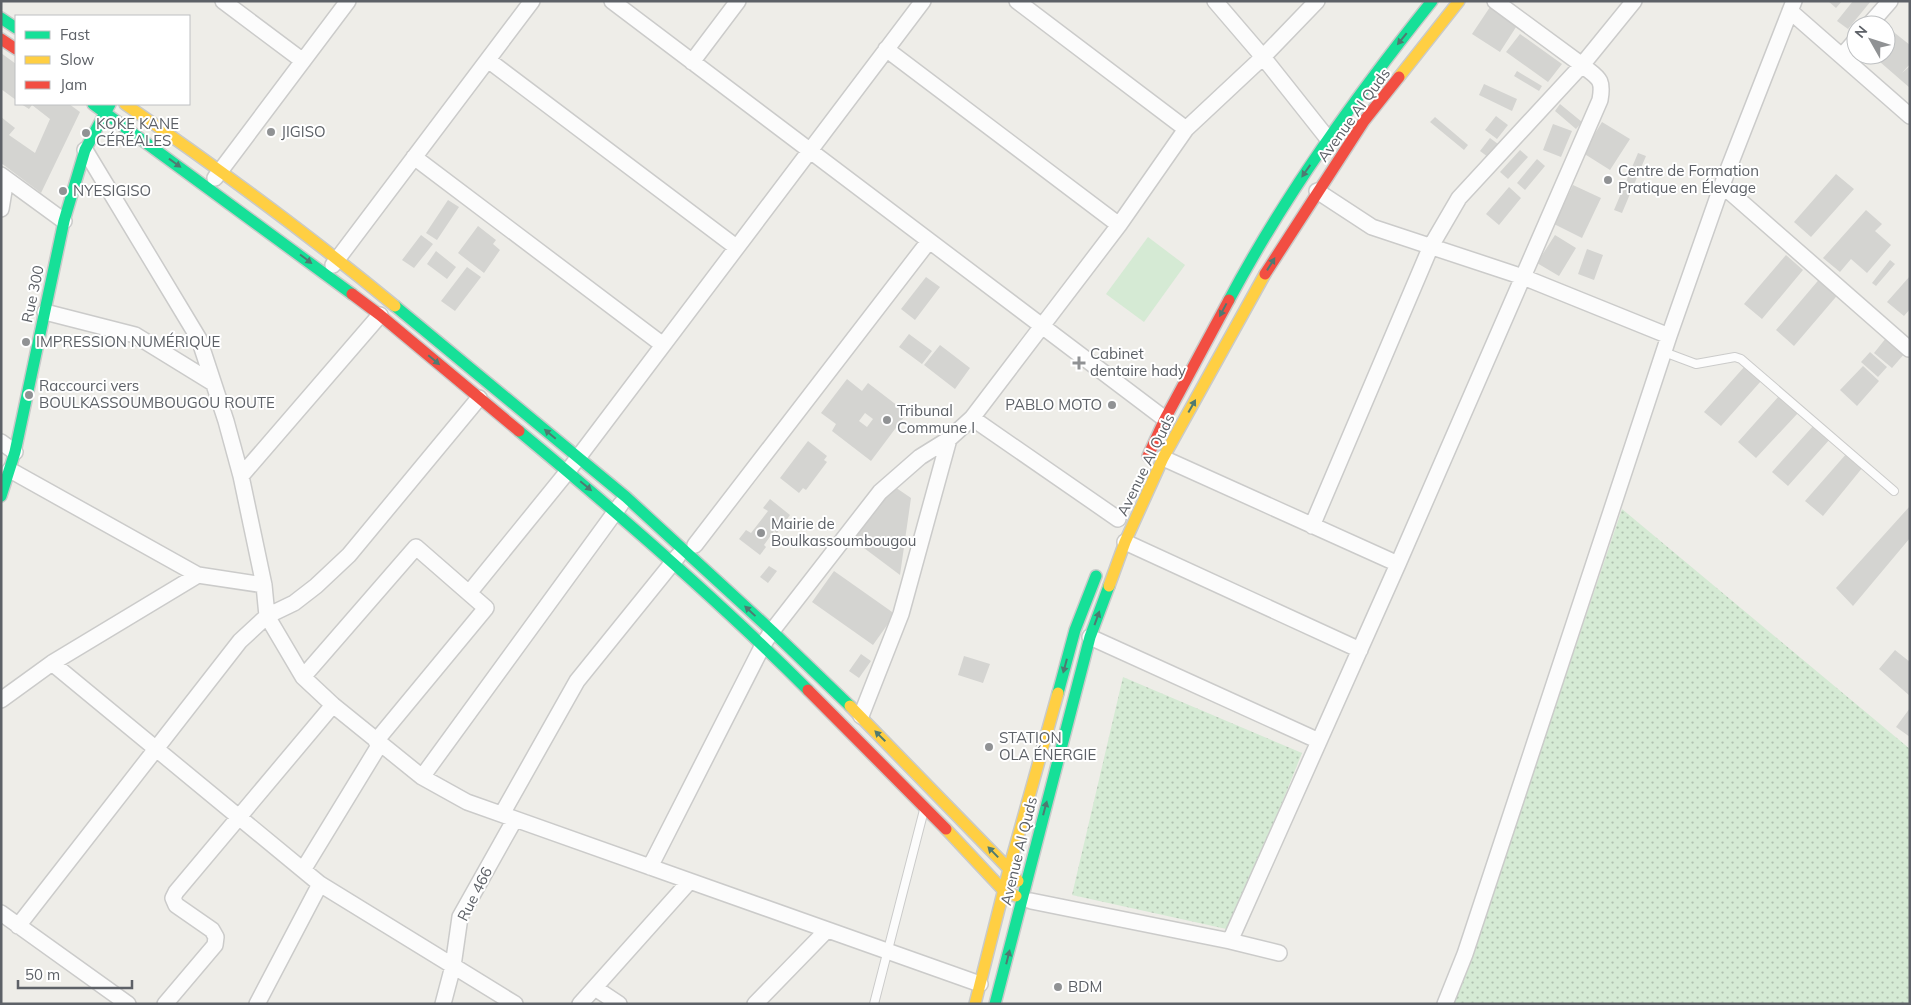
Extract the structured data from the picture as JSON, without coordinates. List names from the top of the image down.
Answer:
{
  "streets": {
    "main road": ["Avenue Al Quds", "Rue 300"],
    "street": ["Rue 466"]
  },
  "places": {
    "other": [
      "JIGISO",
      "KOKE KANE CÉRÉALES",
      "Centre de Formation Pratique en Élevage",
      "NYESIGISO",
      "IMPRESSION NUMÉRIQUE",
      "Raccourci vers BOULKASSOUMBOUGOU ROUTE",
      "PABLO MOTO",
      "Tribunal Commune I",
      "Mairie de Boulkassoumbougou",
      "STATION OLA ÉNERGIE",
      "BDM"
    ],
    "health": ["Cabinet dentaire hady"]
  },
  "legend": ["Fast", "Slow", "Jam"],
  "scale_bar": "50 m",
  "north": "top left"
}
